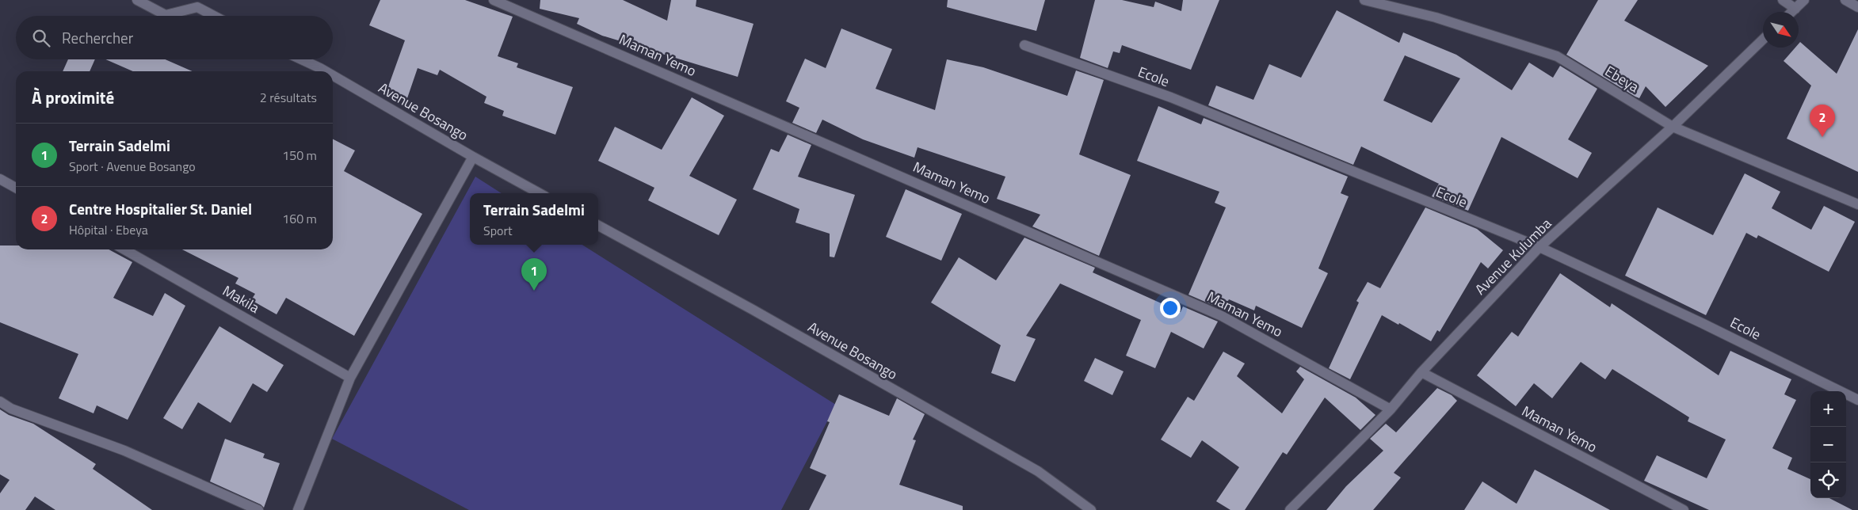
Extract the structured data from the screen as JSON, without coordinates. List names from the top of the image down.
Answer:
{
  "streets": {
    "street": [
      "Maman Yemo",
      "Ecole",
      "Ebeya",
      "Avenue Bosango",
      "Avenue Kulumba",
      "Makila"
    ]
  },
  "crossings": [
    ["Maman Yemo", "Avenue Kulumba"],
    ["Ecole", "Avenue Kulumba"],
    ["Ebeya", "Avenue Kulumba"]
  ],
  "north": "bottom right",
  "page": {
    "search": "Rechercher",
    "heading": ["À proximité", "2 résultats"],
    "pins": ["2", "1"],
    "list": [
      {
        "mark": "1",
        "name": "Terrain Sadelmi",
        "note": "Sport · Avenue Bosango",
        "value": "150 m"
      },
      {
        "mark": "2",
        "name": "Centre Hospitalier St. Daniel",
        "note": "Hôpital · Ebeya",
        "value": "160 m"
      }
    ],
    "popup": ["Terrain Sadelmi", "Sport"],
    "map_buttons": ["+", "−"]
  }
}
